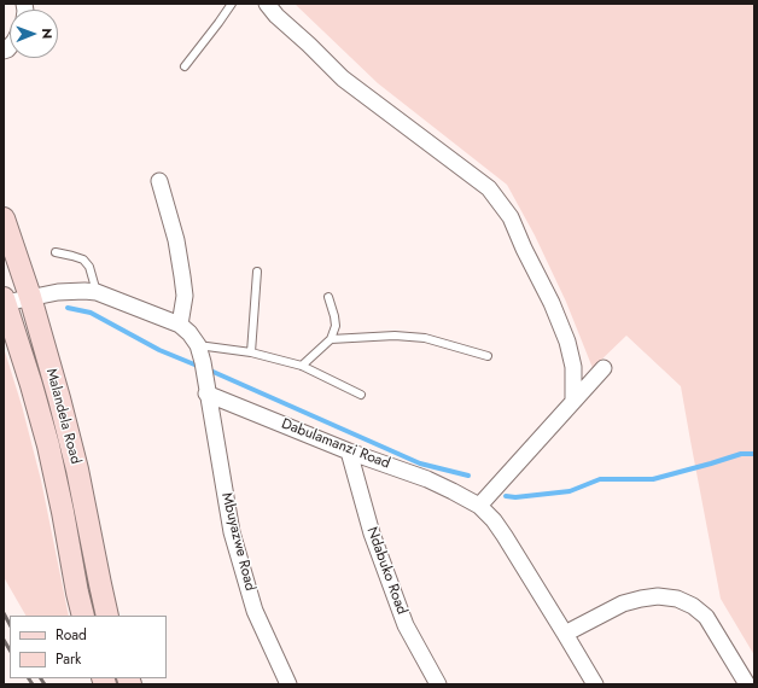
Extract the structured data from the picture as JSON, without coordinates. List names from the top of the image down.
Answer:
{
  "streets": {
    "main road": ["Malandela Road"],
    "street": ["Dabulamanzi Road", "Mbuyazwe Road", "Ndabuko Road"]
  },
  "crossings": [
    ["Dabulamanzi Road", "Mbuyazwe Road"],
    ["Dabulamanzi Road", "Ndabuko Road"]
  ],
  "legend": ["Road", "Park"],
  "north": "right"
}
